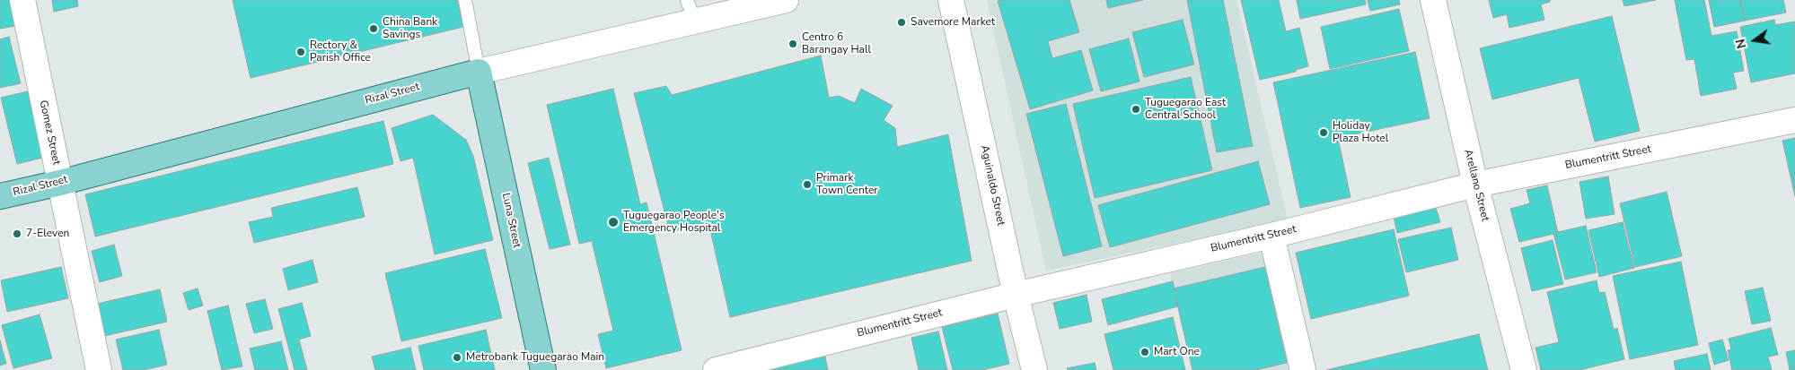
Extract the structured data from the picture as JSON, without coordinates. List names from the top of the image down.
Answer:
{
  "streets": {
    "main road": ["Rizal Street", "Luna Street"],
    "street": [
      "Gomez Street",
      "Blumentritt Street",
      "Aguinaldo Street",
      "Arellano Street"
    ]
  },
  "crossings": [
    ["Rizal Street", "Gomez Street"],
    ["Rizal Street", "Luna Street"],
    ["Blumentritt Street", "Aguinaldo Street"],
    ["Blumentritt Street", "Arellano Street"]
  ],
  "places": [
    "Savemore Market",
    "China Bank Savings",
    "Centro 6 Barangay Hall",
    "Rectory & Parish Office",
    "Tuguegarao East Central School",
    "Holiday Plaza Hotel",
    "Primark Town Center",
    "Tuguegarao People's Emergency Hospital",
    "7-Eleven",
    "Mart One",
    "Metrobank Tuguegarao Main"
  ],
  "north": "left"
}
